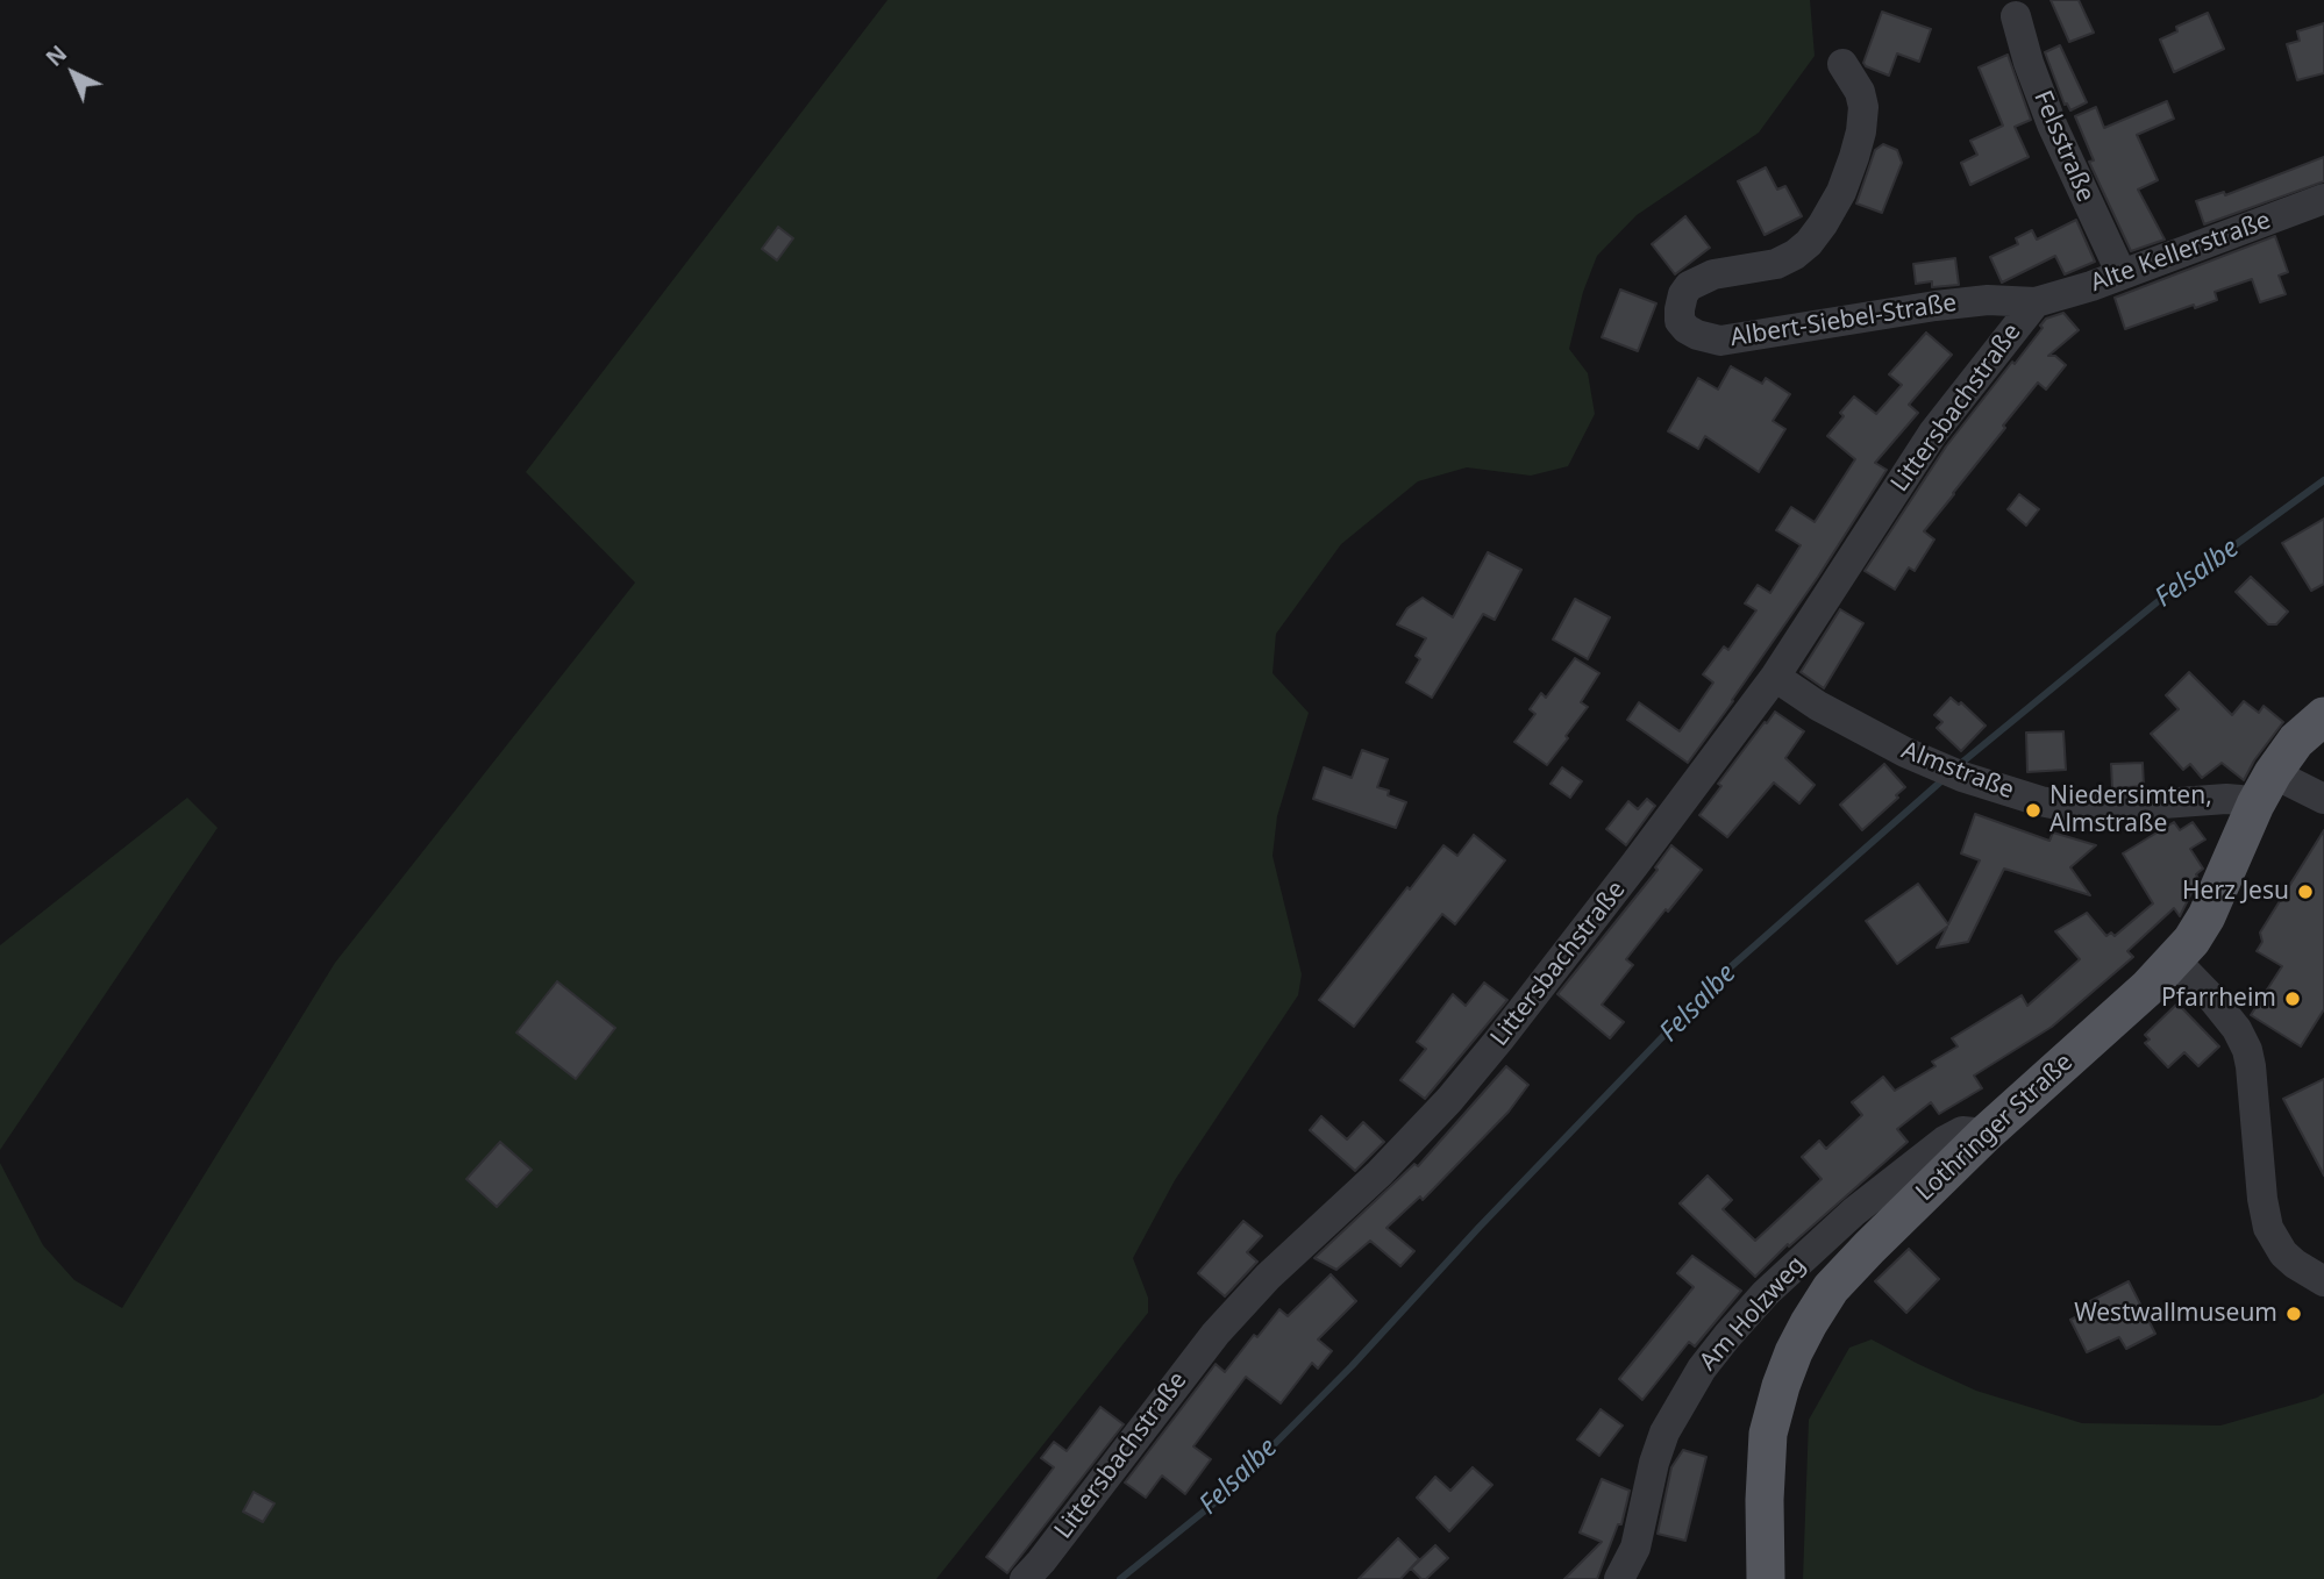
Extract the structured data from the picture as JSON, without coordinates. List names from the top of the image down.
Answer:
{
  "streets": {
    "main road": ["Lothringer Straße"],
    "street": [
      "Felsstraße",
      "Alte Kellerstraße",
      "Albert-Siebel-Straße",
      "Littersbachstraße",
      "Almstraße",
      "Am Holzweg"
    ]
  },
  "crossings": [
    ["Felsstraße", "Alte Kellerstraße"],
    ["Alte Kellerstraße", "Albert-Siebel-Straße"],
    ["Alte Kellerstraße", "Littersbachstraße"],
    ["Albert-Siebel-Straße", "Littersbachstraße"],
    ["Littersbachstraße", "Almstraße"],
    ["Almstraße", "Lothringer Straße"],
    ["Lothringer Straße", "Am Holzweg"]
  ],
  "water": ["Felsalbe"],
  "places": [
    "Niedersimten, Almstraße",
    "Herz Jesu",
    "Pfarrheim",
    "Westwallmuseum"
  ],
  "north": "top left"
}
